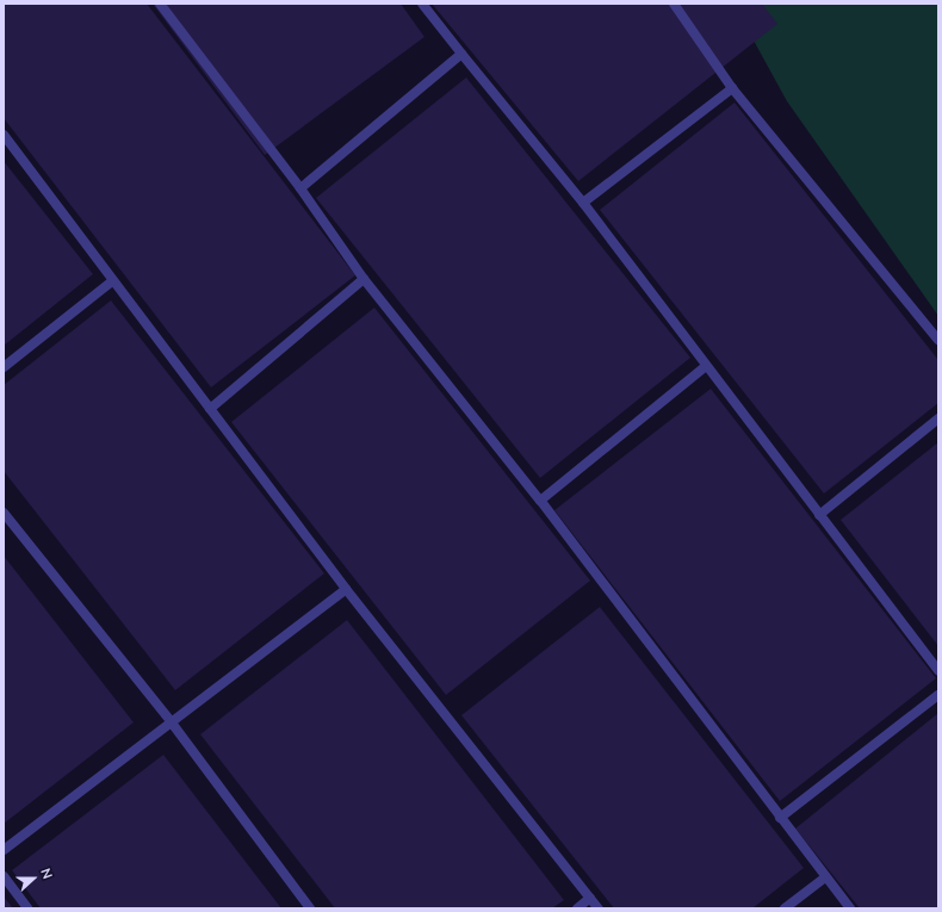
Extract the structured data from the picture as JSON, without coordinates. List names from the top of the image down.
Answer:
{
  "north": "right"
}
